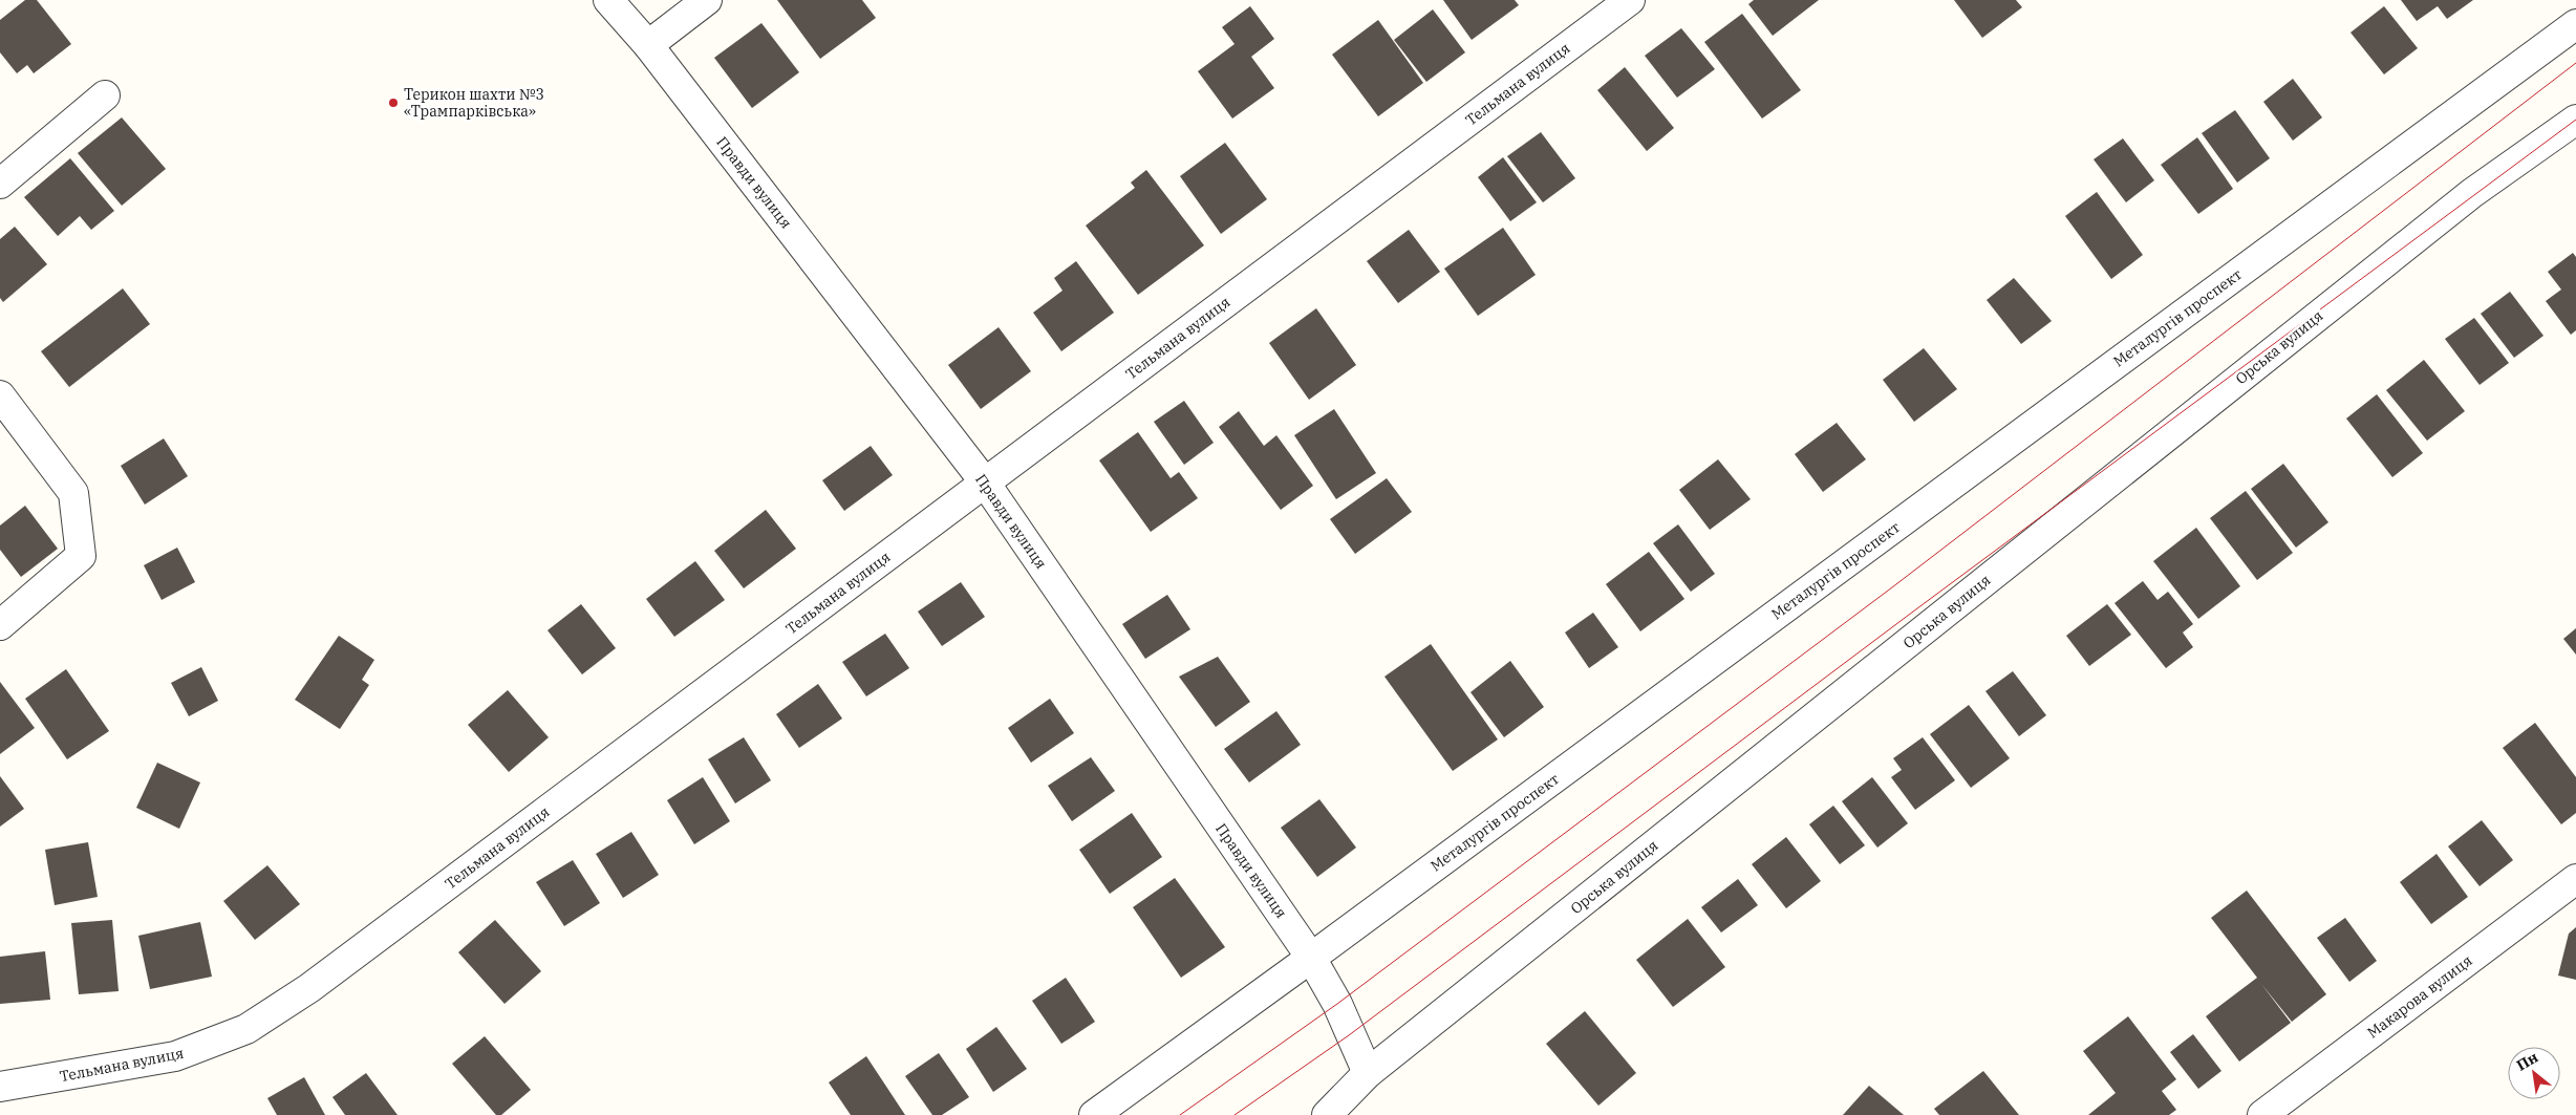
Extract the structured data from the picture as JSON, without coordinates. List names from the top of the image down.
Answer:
{
  "streets": {
    "street": [
      "Тельмана вулиця",
      "Правди вулиця",
      "Металургів проспект",
      "Орська вулиця",
      "Макарова вулиця"
    ]
  },
  "crossings": [
    ["Тельмана вулиця", "Правди вулиця"],
    ["Правди вулиця", "Металургів проспект"],
    ["Правди вулиця", "Орська вулиця"]
  ],
  "places": ["Терикон шахти №3 «Трампарківська»"],
  "north": "top left"
}
